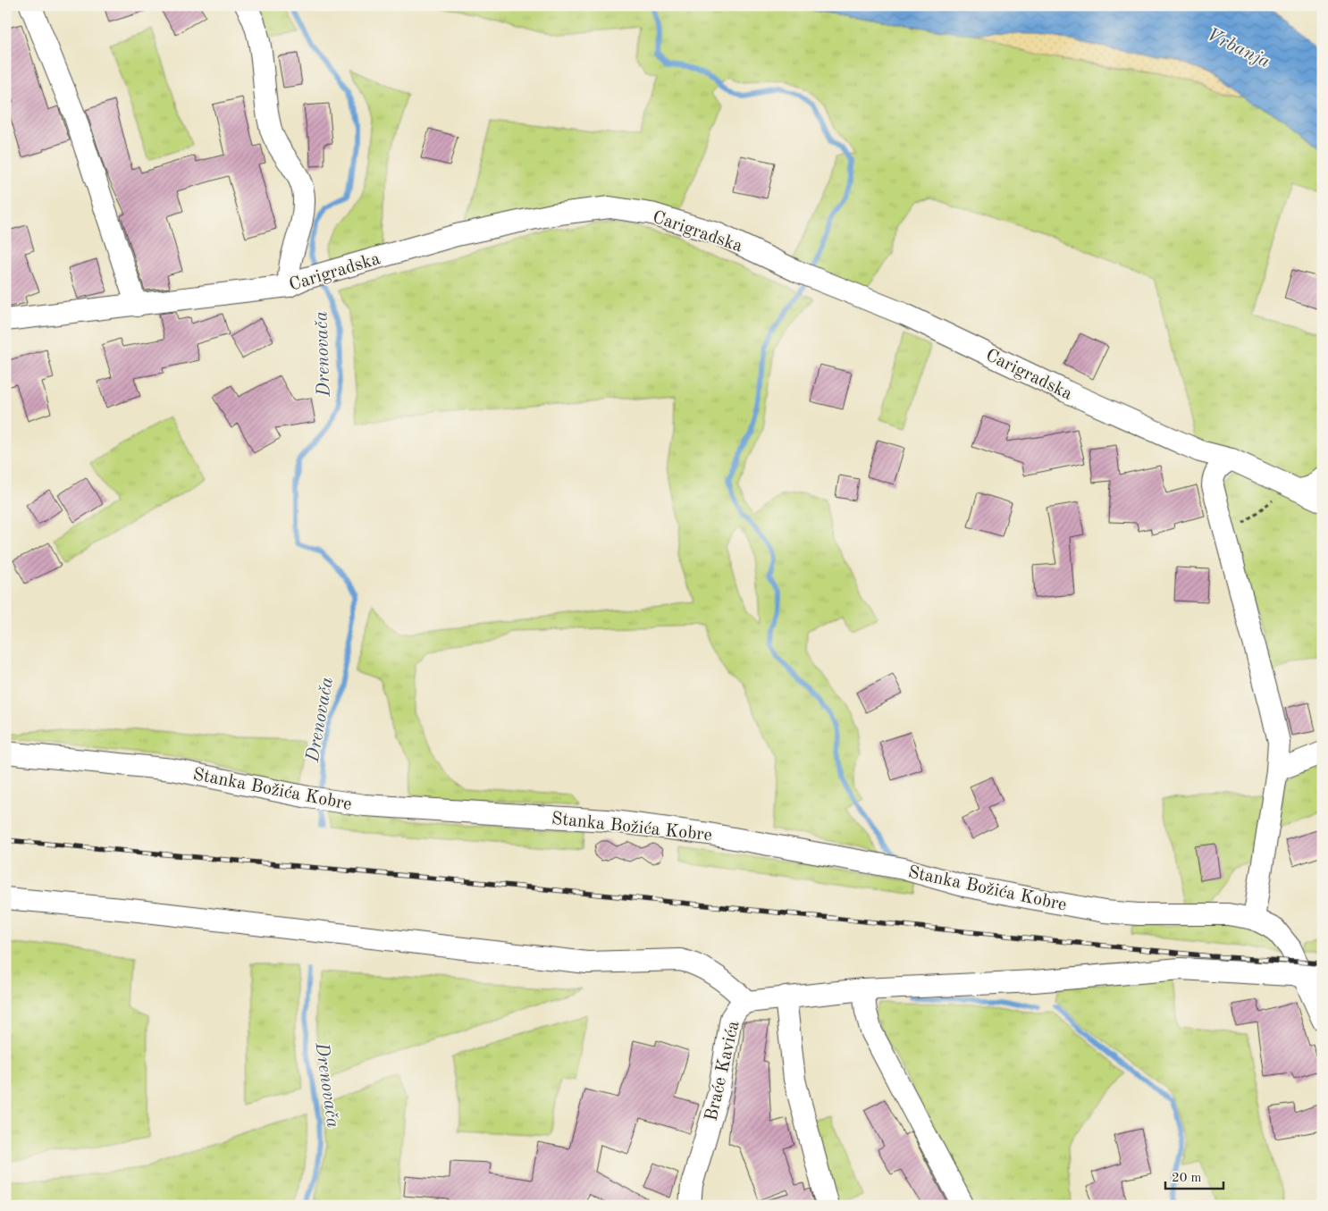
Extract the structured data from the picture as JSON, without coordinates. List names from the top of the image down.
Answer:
{
  "streets": {
    "street": ["Carigradska", "Stanka Božića Kobre", "Braće Kavića"]
  },
  "crossings": [
    ["Stanka Božića Kobre", "Braće Kavića"]
  ],
  "water": ["Vrbanja", "Drenovača"],
  "scale_bar": "20 m"
}
